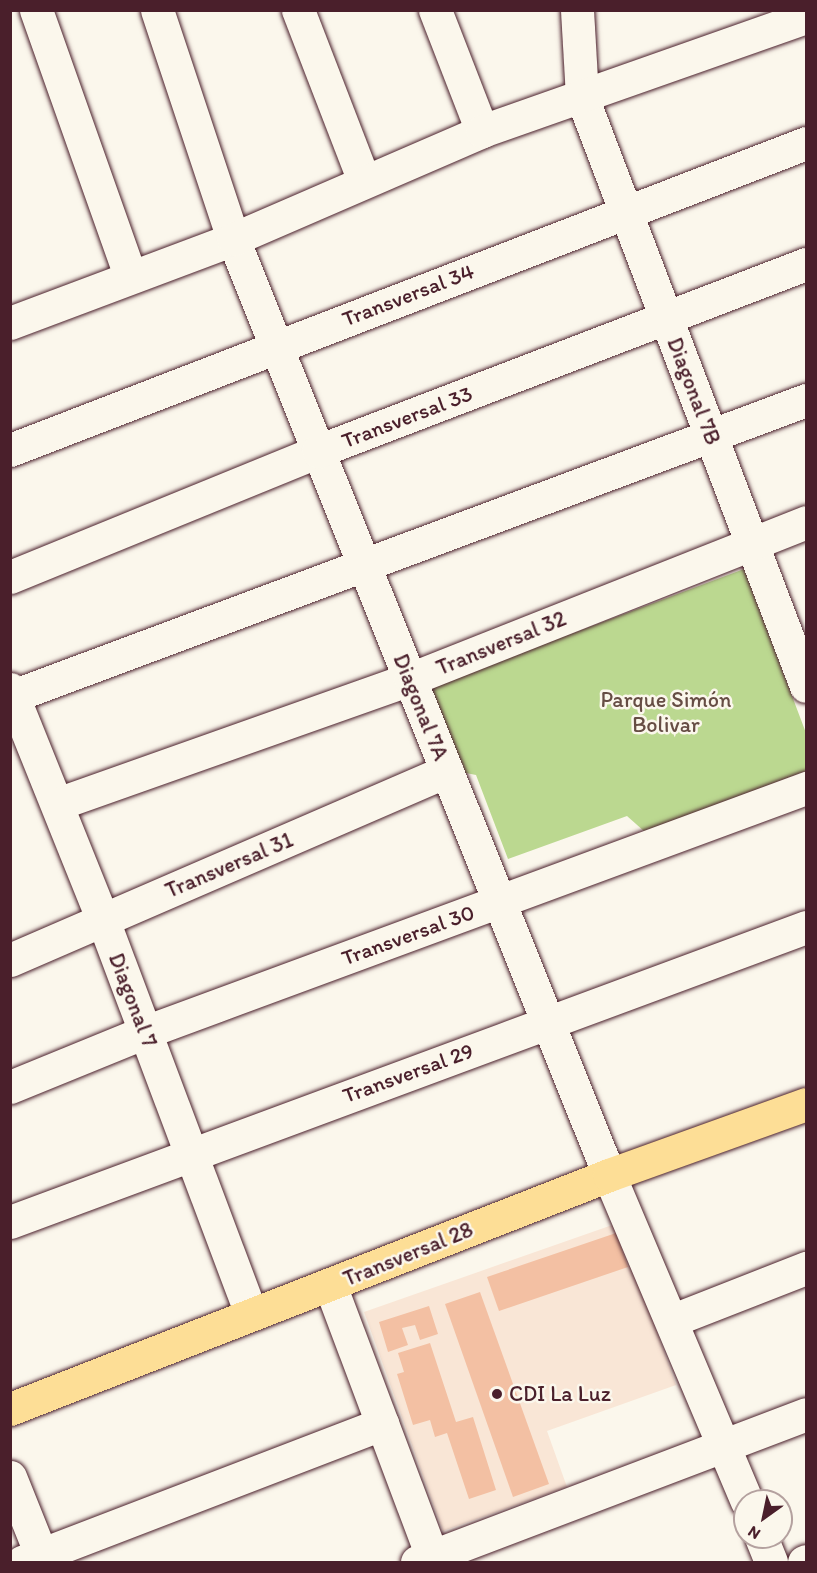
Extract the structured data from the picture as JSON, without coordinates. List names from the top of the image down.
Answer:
{
  "streets": {
    "main road": ["Transversal 28"],
    "street": [
      "Transversal 34",
      "Diagonal 7B",
      "Transversal 33",
      "Transversal 32",
      "Diagonal 7A",
      "Transversal 31",
      "Transversal 30",
      "Diagonal 7",
      "Transversal 29"
    ]
  },
  "crossings": [
    ["Transversal 34", "Diagonal 7B"],
    ["Transversal 34", "Diagonal 7A"],
    ["Diagonal 7B", "Transversal 33"],
    ["Diagonal 7B", "Transversal 32"],
    ["Transversal 33", "Diagonal 7A"],
    ["Transversal 32", "Diagonal 7A"],
    ["Transversal 32", "Diagonal 7"],
    ["Diagonal 7A", "Transversal 31"],
    ["Diagonal 7A", "Transversal 30"],
    ["Diagonal 7A", "Transversal 29"],
    ["Diagonal 7A", "Transversal 28"],
    ["Transversal 31", "Diagonal 7"],
    ["Transversal 30", "Diagonal 7"],
    ["Diagonal 7", "Transversal 29"],
    ["Diagonal 7", "Transversal 28"]
  ],
  "parks": ["Parque Simón Bolivar"],
  "places": ["CDI La Luz"],
  "north": "bottom left"
}
